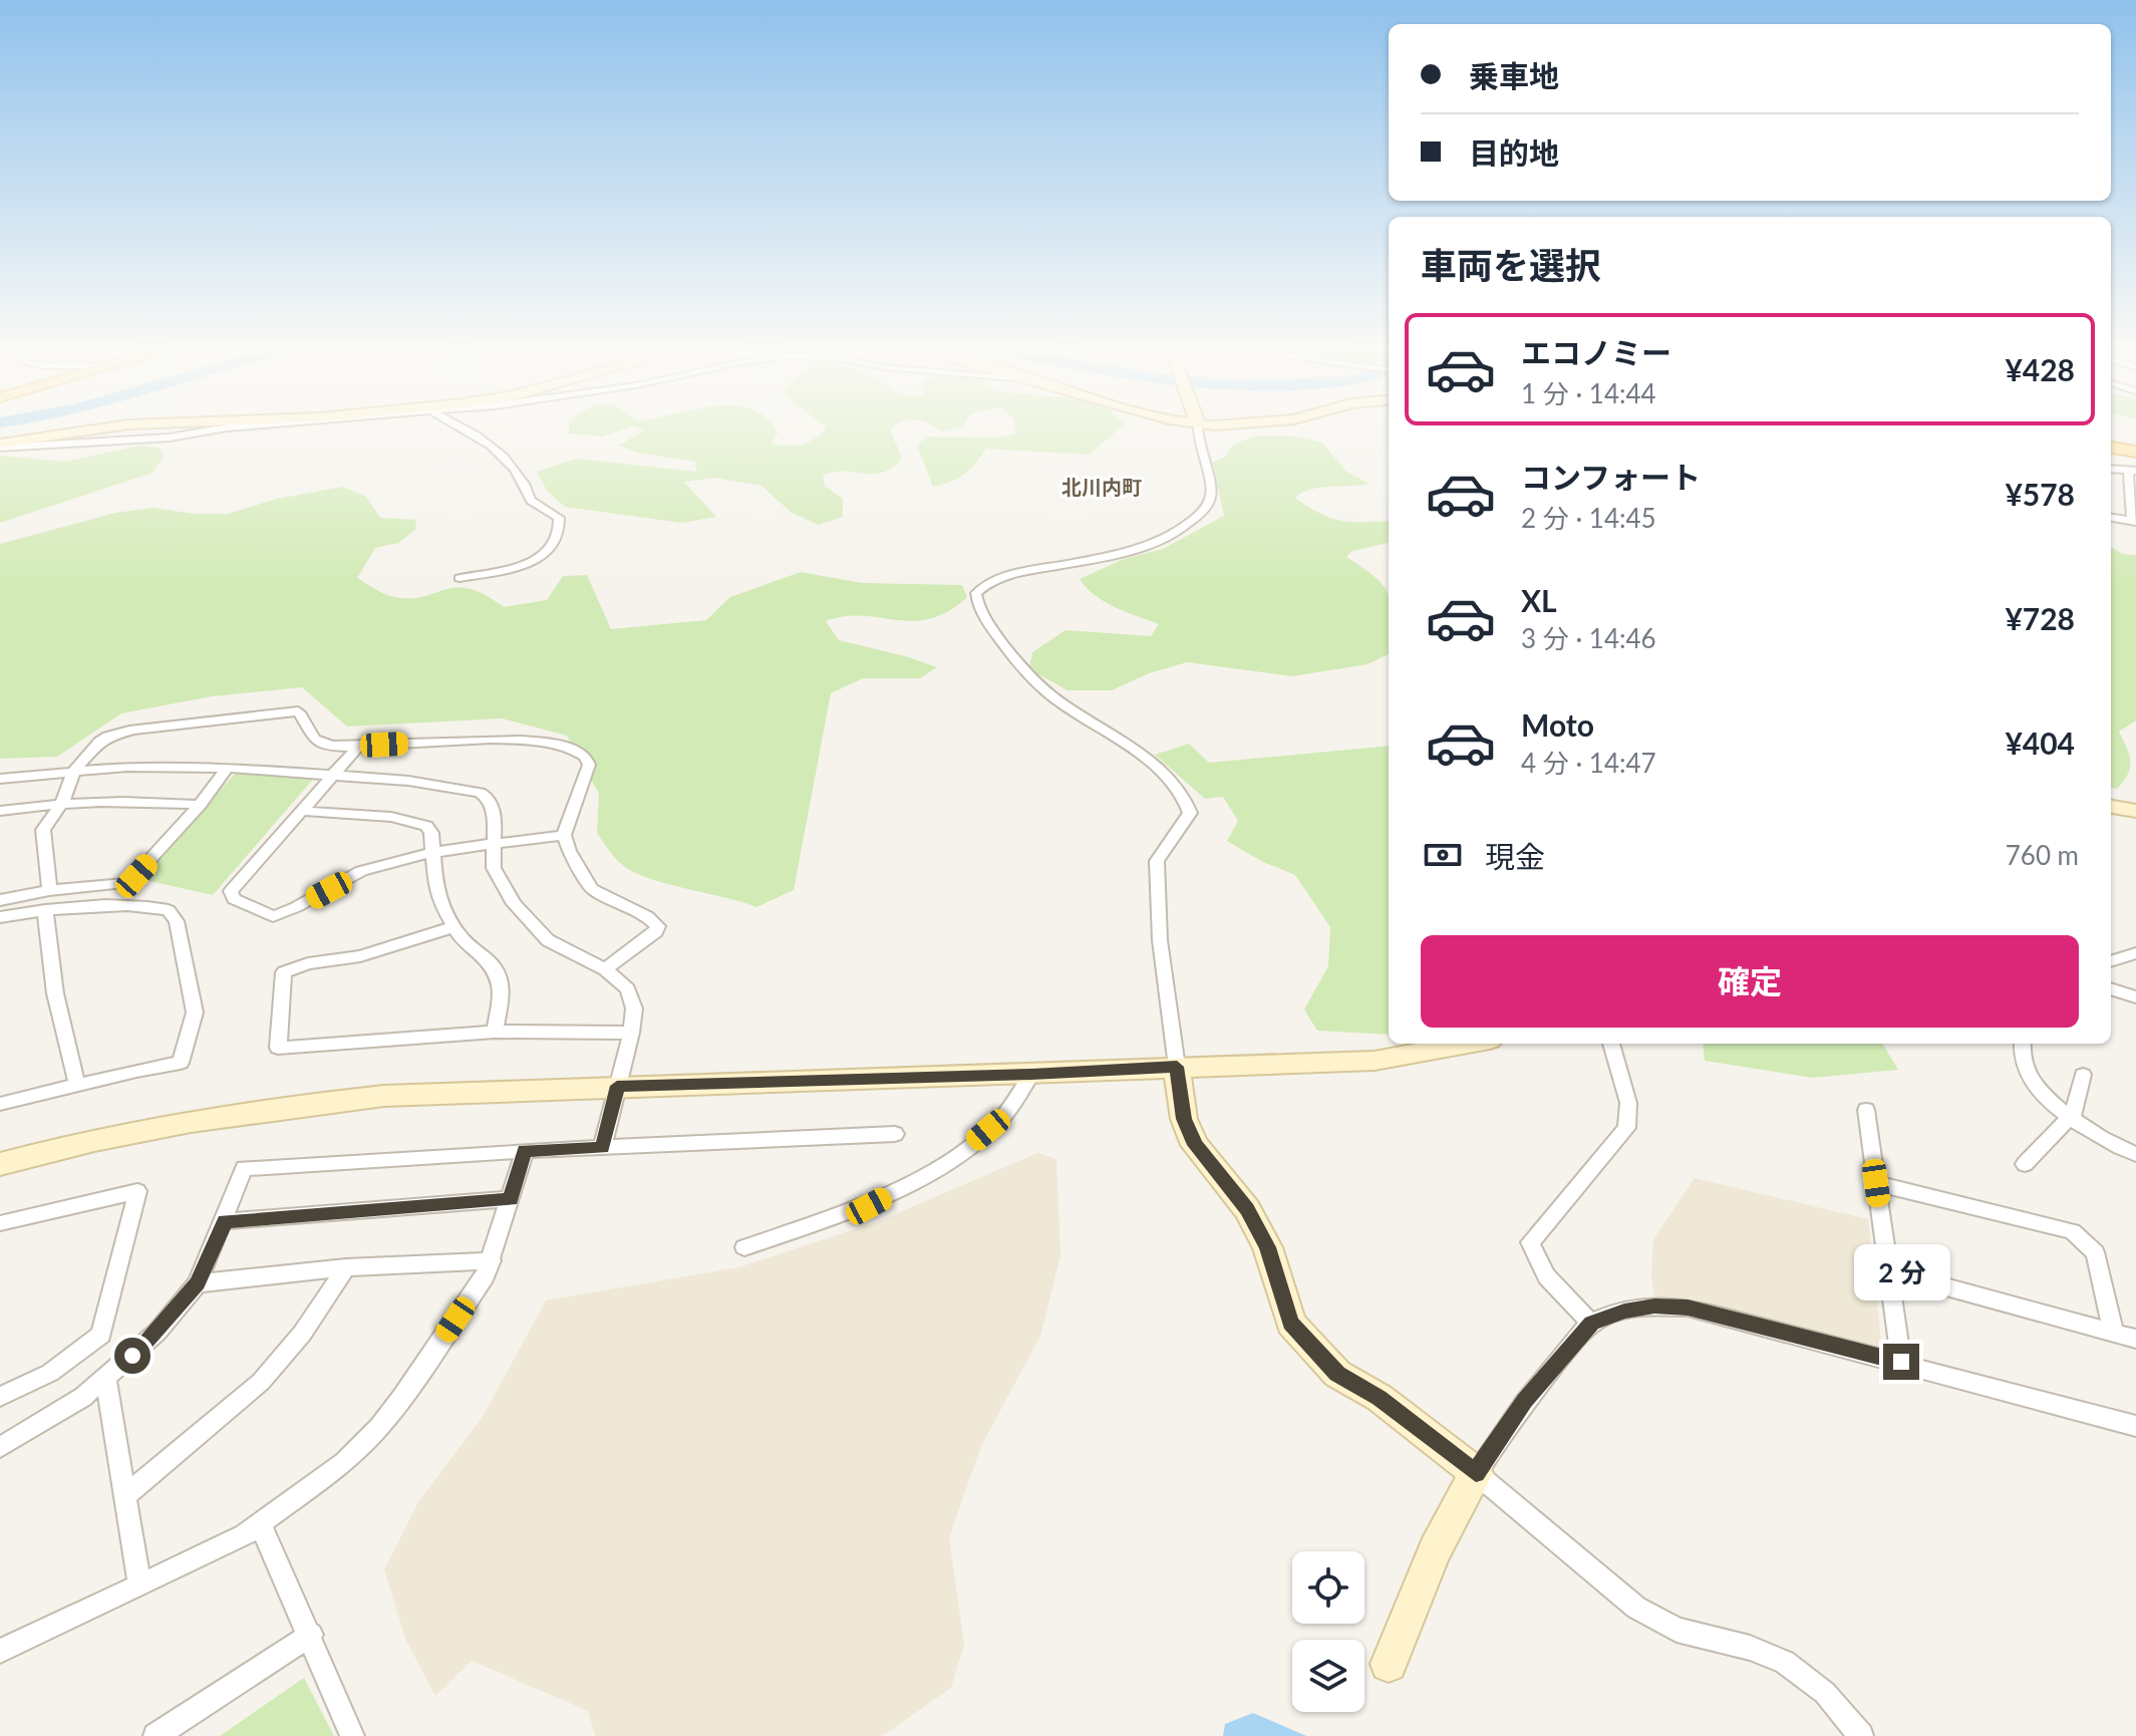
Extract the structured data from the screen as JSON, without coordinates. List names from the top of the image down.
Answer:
{
  "districts": ["北川内町"],
  "page": {
    "banner": ["乗車地", "目的地"],
    "heading": "車両を選択",
    "list": [
      {
        "name": "エコノミー",
        "note": "1 分 · 14:44",
        "value": "¥428"
      },
      {
        "name": "コンフォート",
        "note": "2 分 · 14:45",
        "value": "¥578"
      },
      {
        "name": "XL",
        "note": "3 分 · 14:46",
        "value": "¥728"
      },
      {
        "name": "Moto",
        "note": "4 分 · 14:47",
        "value": "¥404"
      }
    ],
    "pay": ["現金", "760 m"],
    "buttons": "確定",
    "bubble": "2 分"
  }
}
